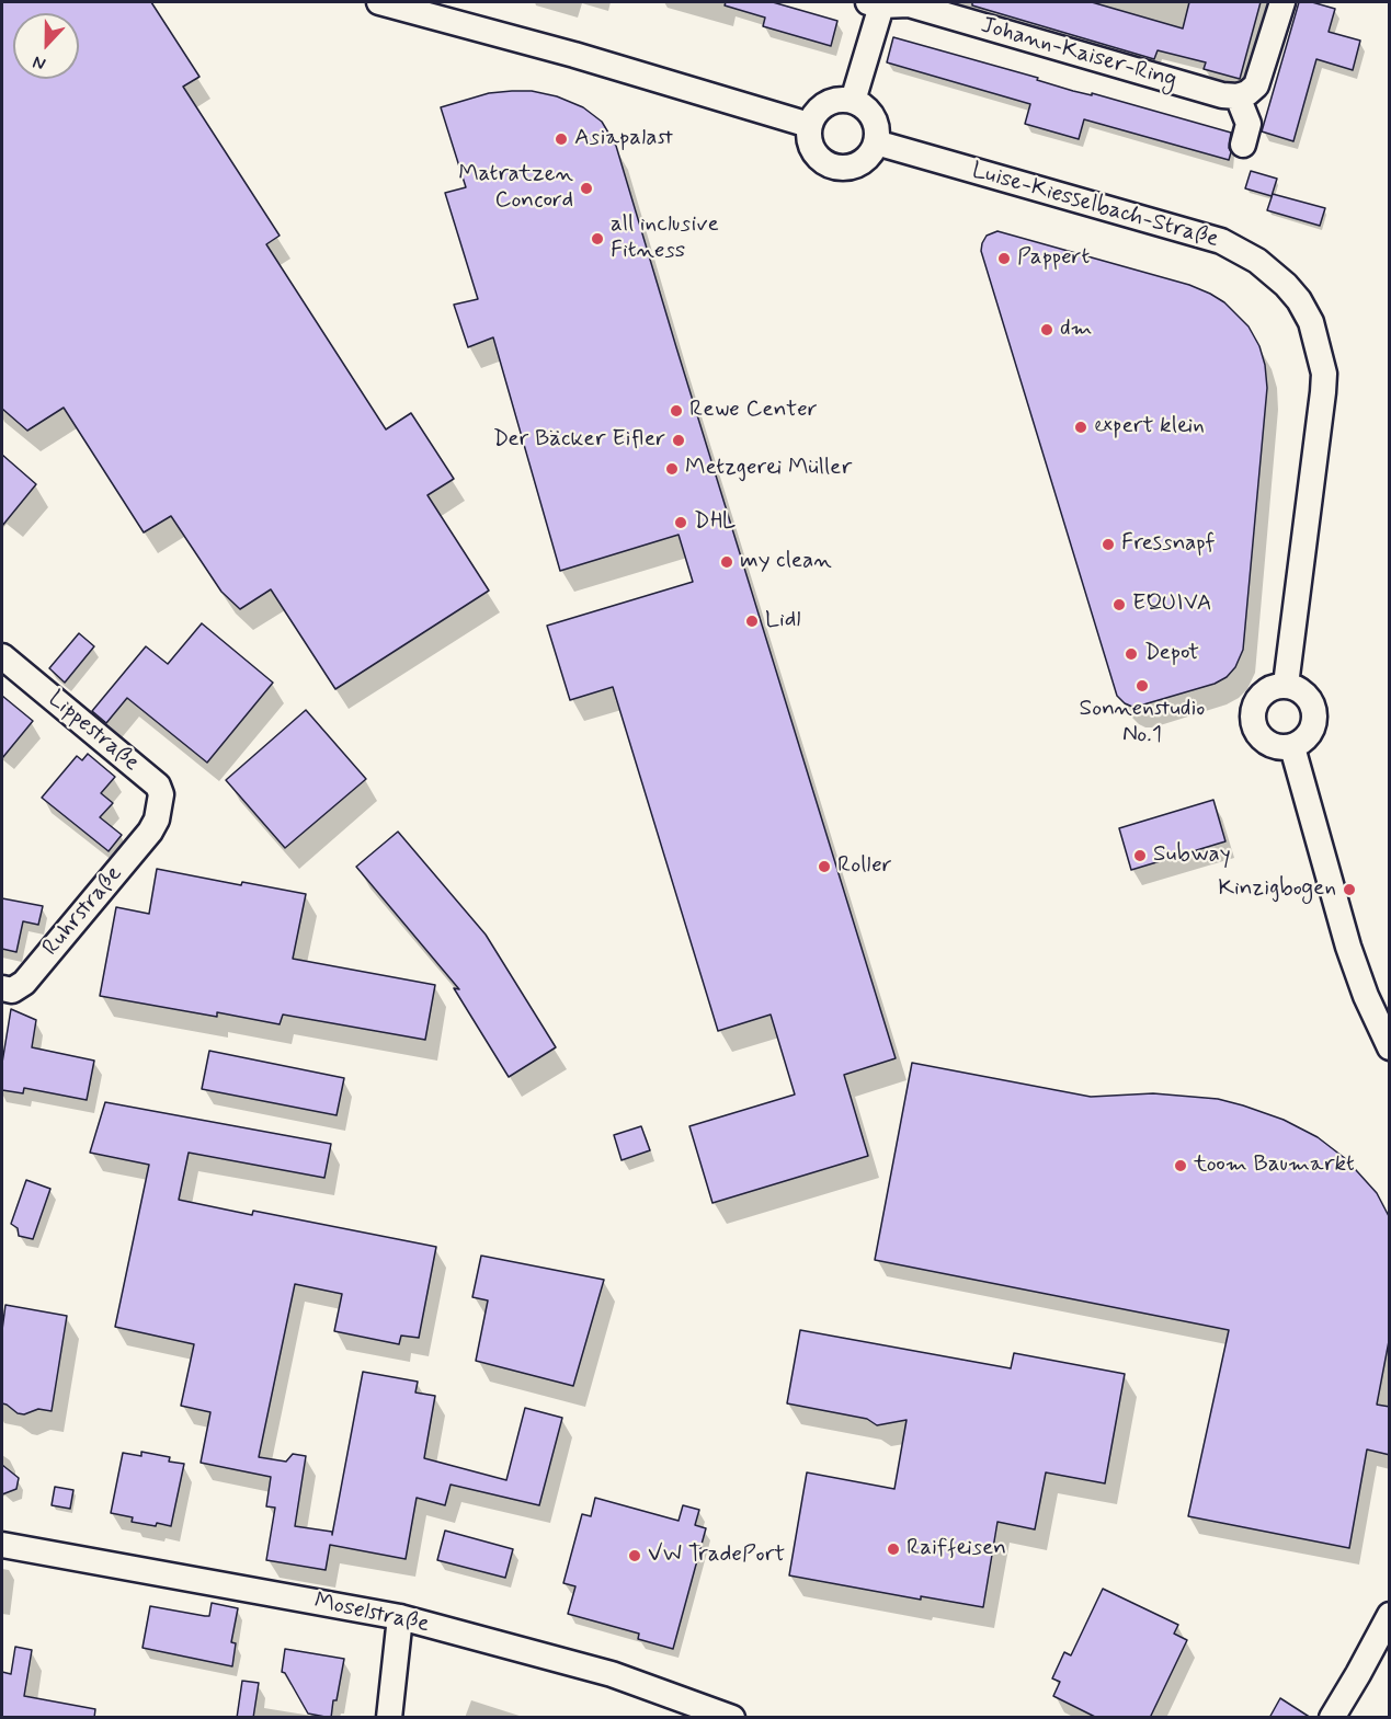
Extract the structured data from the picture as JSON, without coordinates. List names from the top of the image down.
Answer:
{
  "streets": {
    "street": [
      "Johann-Kaiser-Ring",
      "Luise-Kiesselbach-Straße",
      "Lippestraße",
      "Ruhrstraße",
      "Moselstraße"
    ]
  },
  "crossings": [
    ["Johann-Kaiser-Ring", "Luise-Kiesselbach-Straße"],
    ["Lippestraße", "Ruhrstraße"]
  ],
  "places": [
    "Asiapalast",
    "Matratzen Concord",
    "all inclusive Fitness",
    "Pappert",
    "dm",
    "Rewe Center",
    "expert klein",
    "Der Bäcker Eifler",
    "Metzgerei Müller",
    "DHL",
    "Fressnapf",
    "my clean",
    "EQUIVA",
    "Lidl",
    "Depot",
    "Sonnenstudio No.1",
    "Subway",
    "Roller",
    "Kinzigbogen",
    "toom Baumarkt",
    "Raiffeisen",
    "VW TradePort"
  ],
  "north": "bottom"
}
